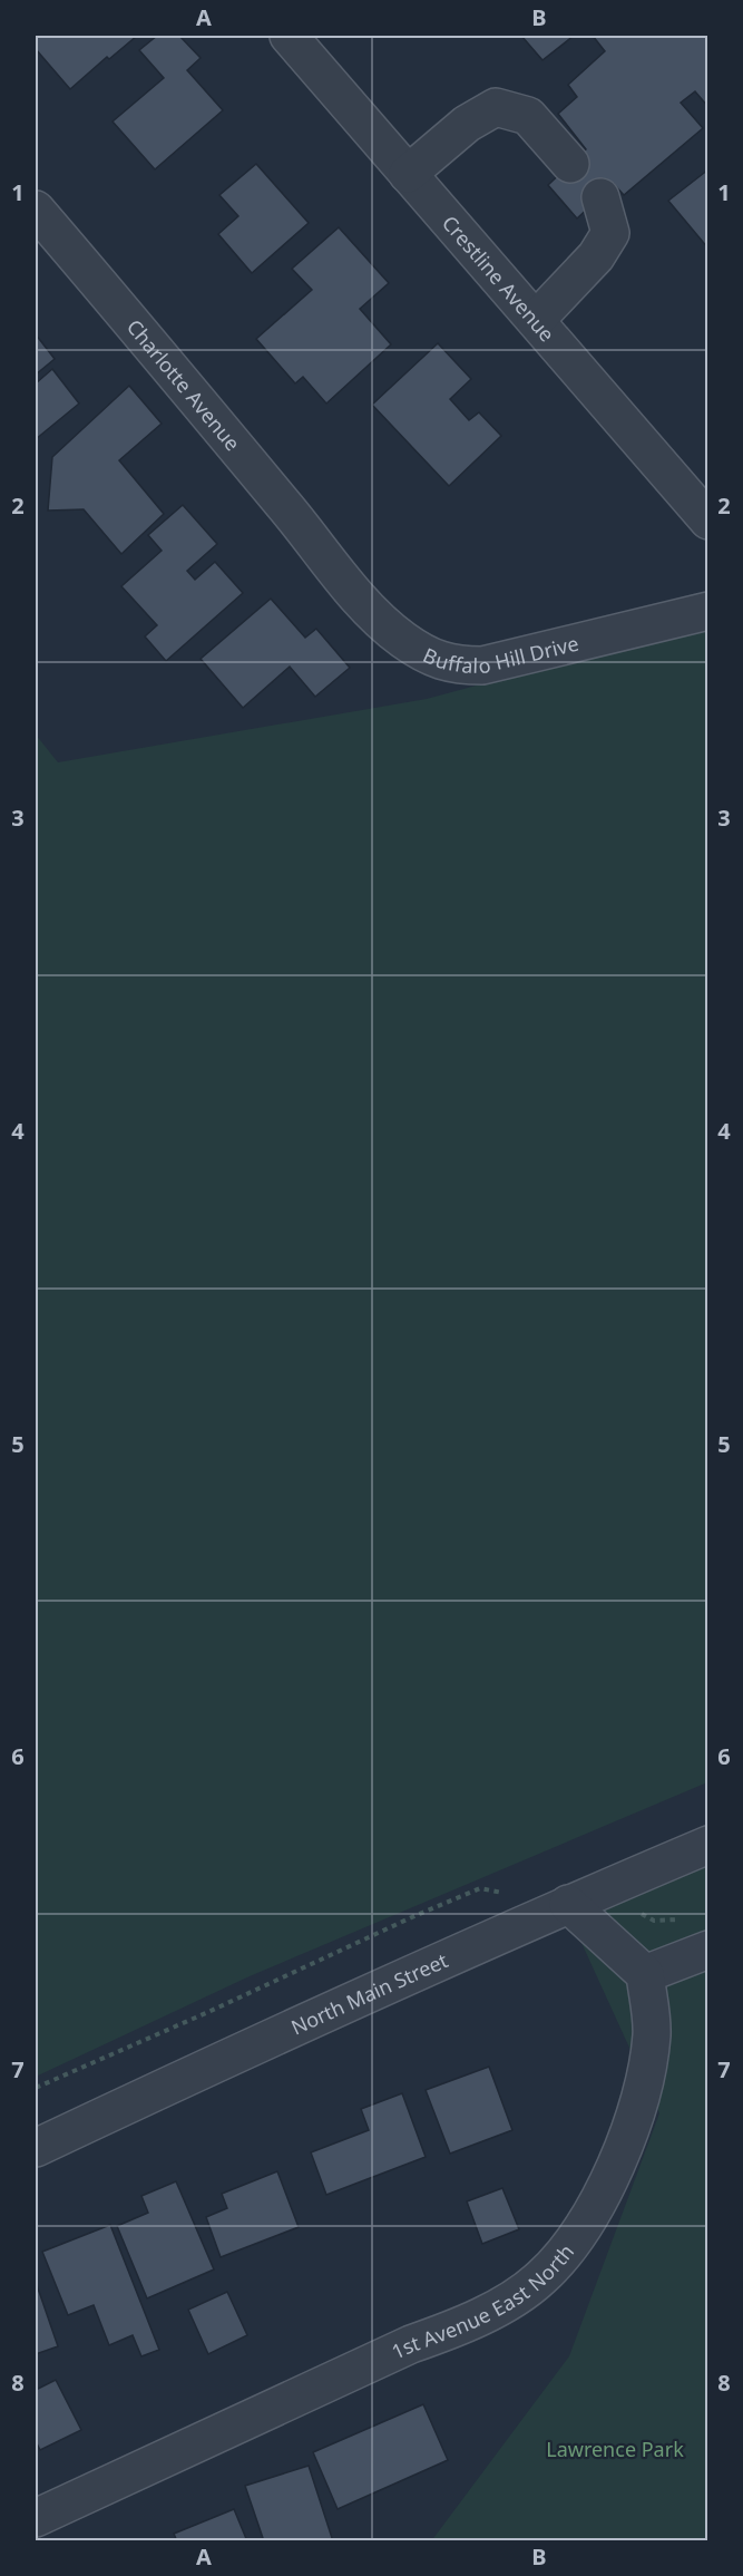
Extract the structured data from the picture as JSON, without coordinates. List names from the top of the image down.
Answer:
{
  "streets": {
    "street": [
      "Crestline Avenue",
      "Charlotte Avenue",
      "Buffalo Hill Drive",
      "North Main Street",
      "1st Avenue East North"
    ]
  },
  "crossings": [
    ["Charlotte Avenue", "Buffalo Hill Drive"]
  ],
  "parks": ["Lawrence Park"],
  "grid": {
    "columns": ["A", "B"],
    "rows": [
      "1",
      "2",
      "3",
      "4",
      "5",
      "6",
      "7",
      "8"
    ]
  }
}
